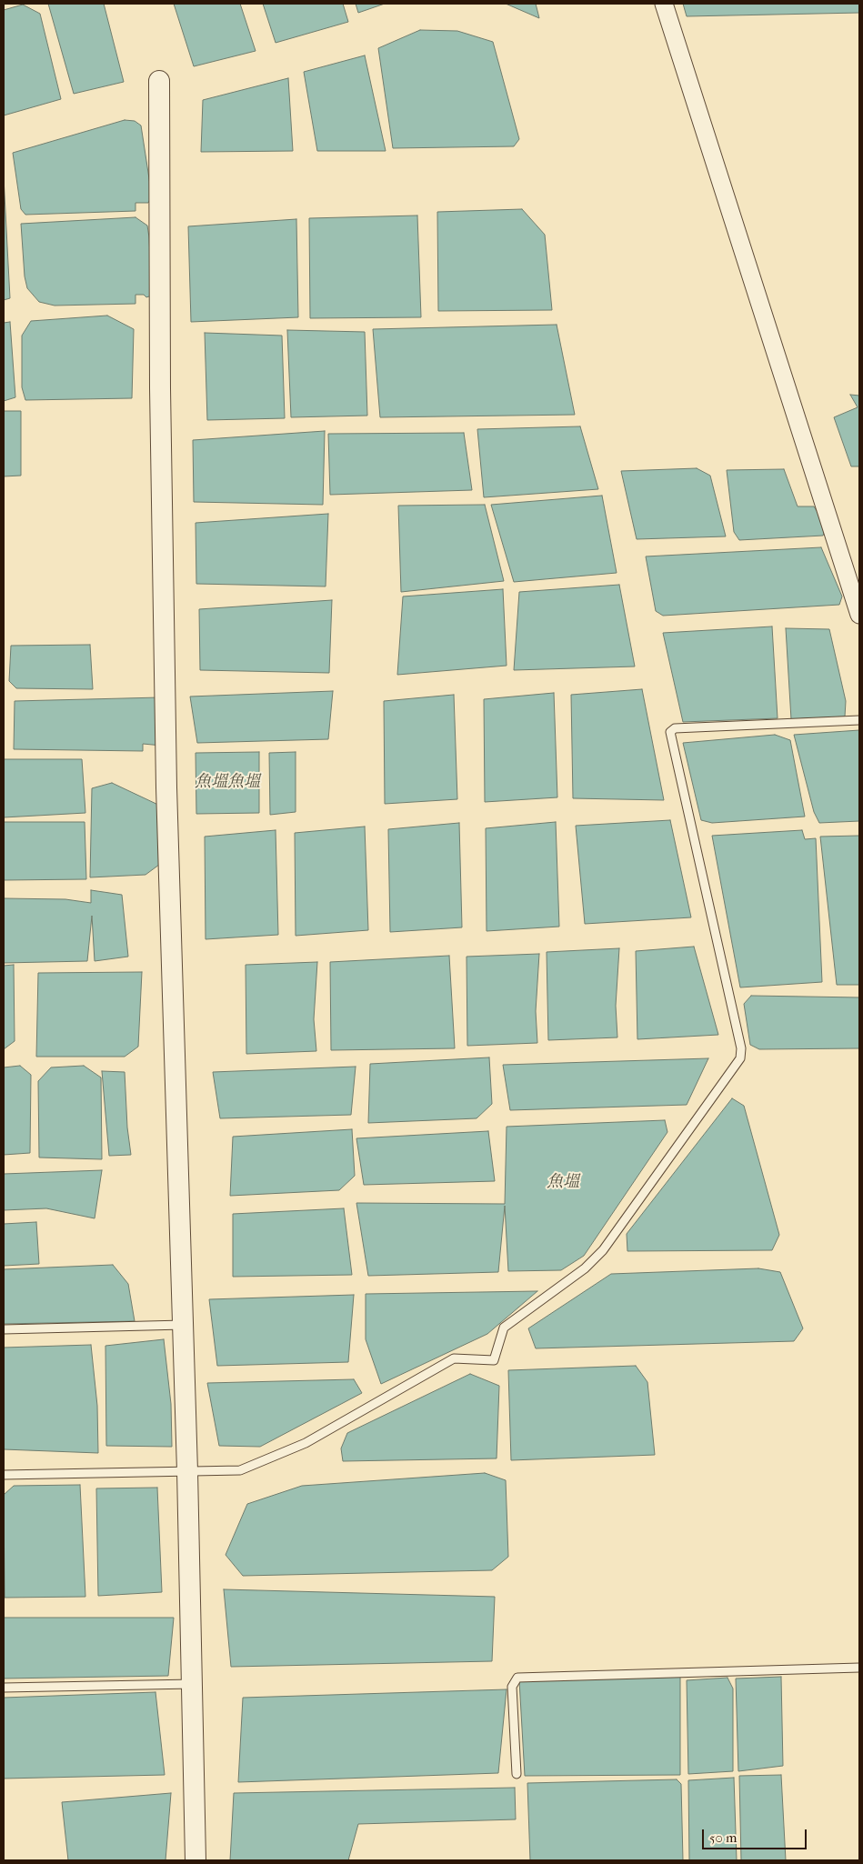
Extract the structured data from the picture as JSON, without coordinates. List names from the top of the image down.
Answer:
{
  "water": ["魚塭魚塭", "魚塭"],
  "scale_bar": "50 m"
}
